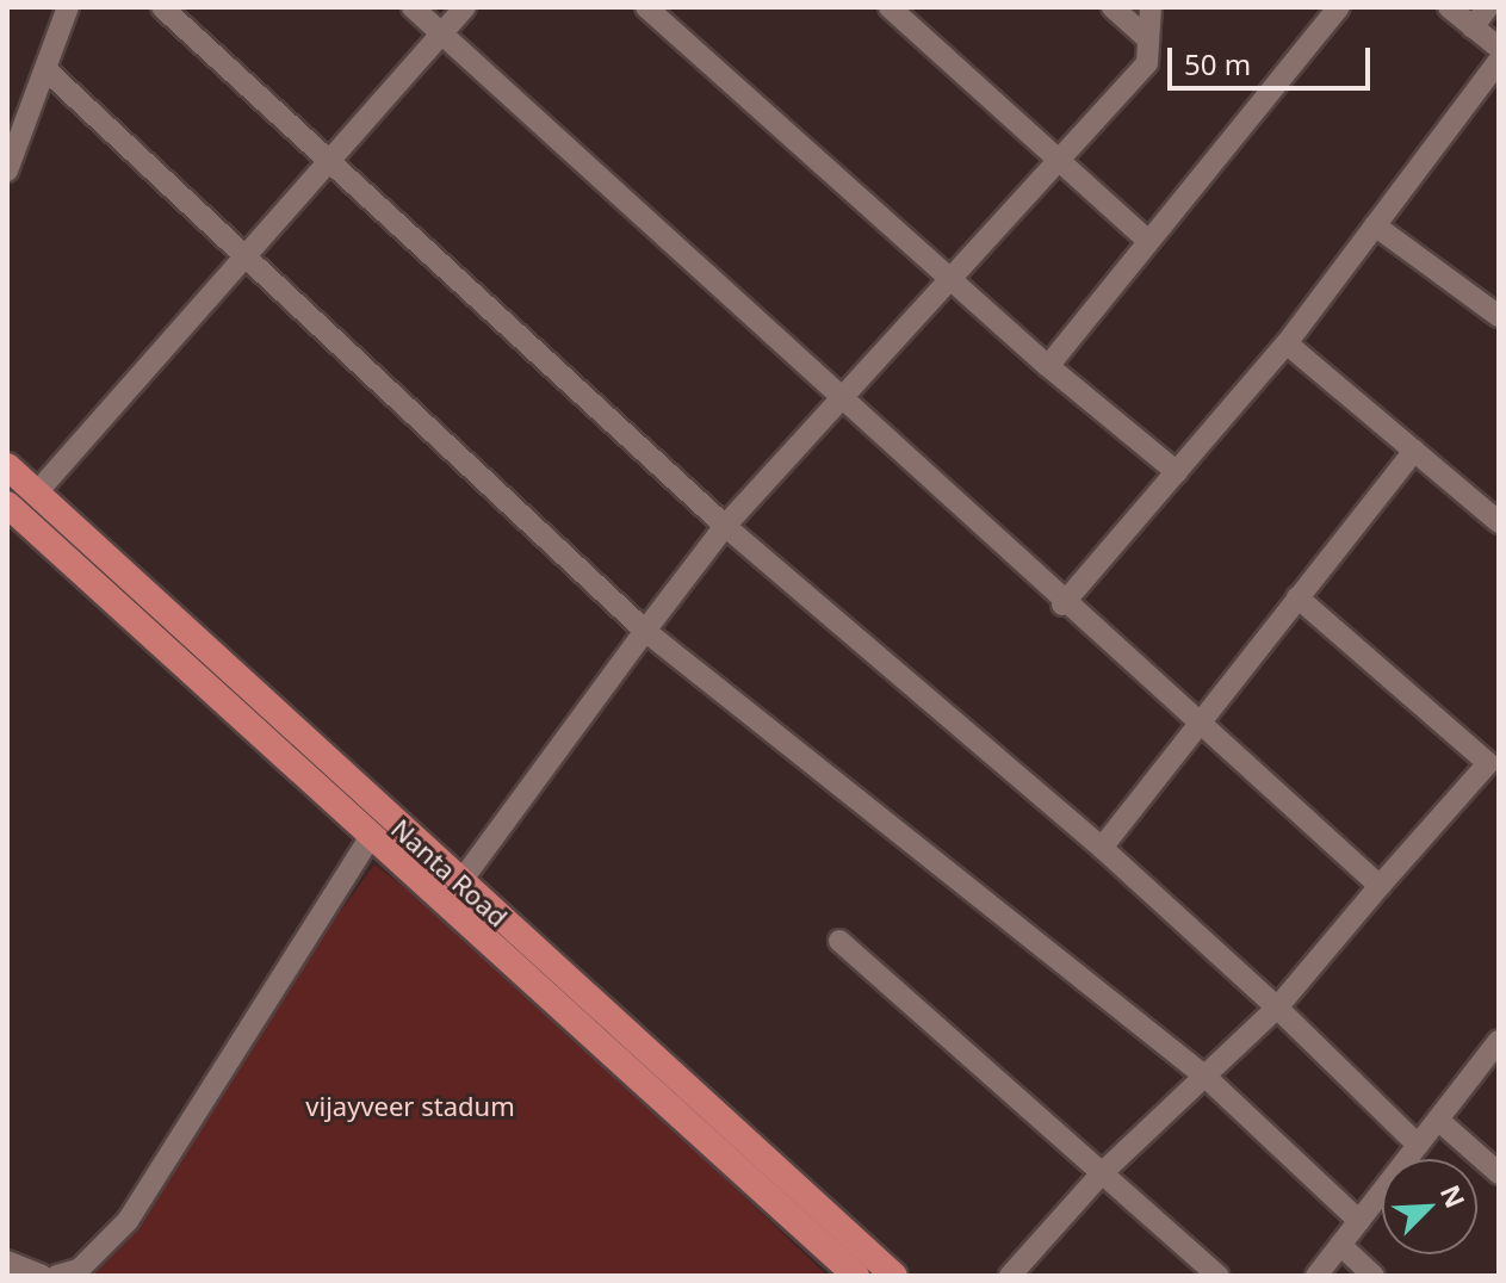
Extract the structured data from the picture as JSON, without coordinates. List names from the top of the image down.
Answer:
{
  "streets": {
    "main road": ["Nanta Road"]
  },
  "parks": ["vijayveer stadum"],
  "scale_bar": "50 m",
  "north": "top right"
}
